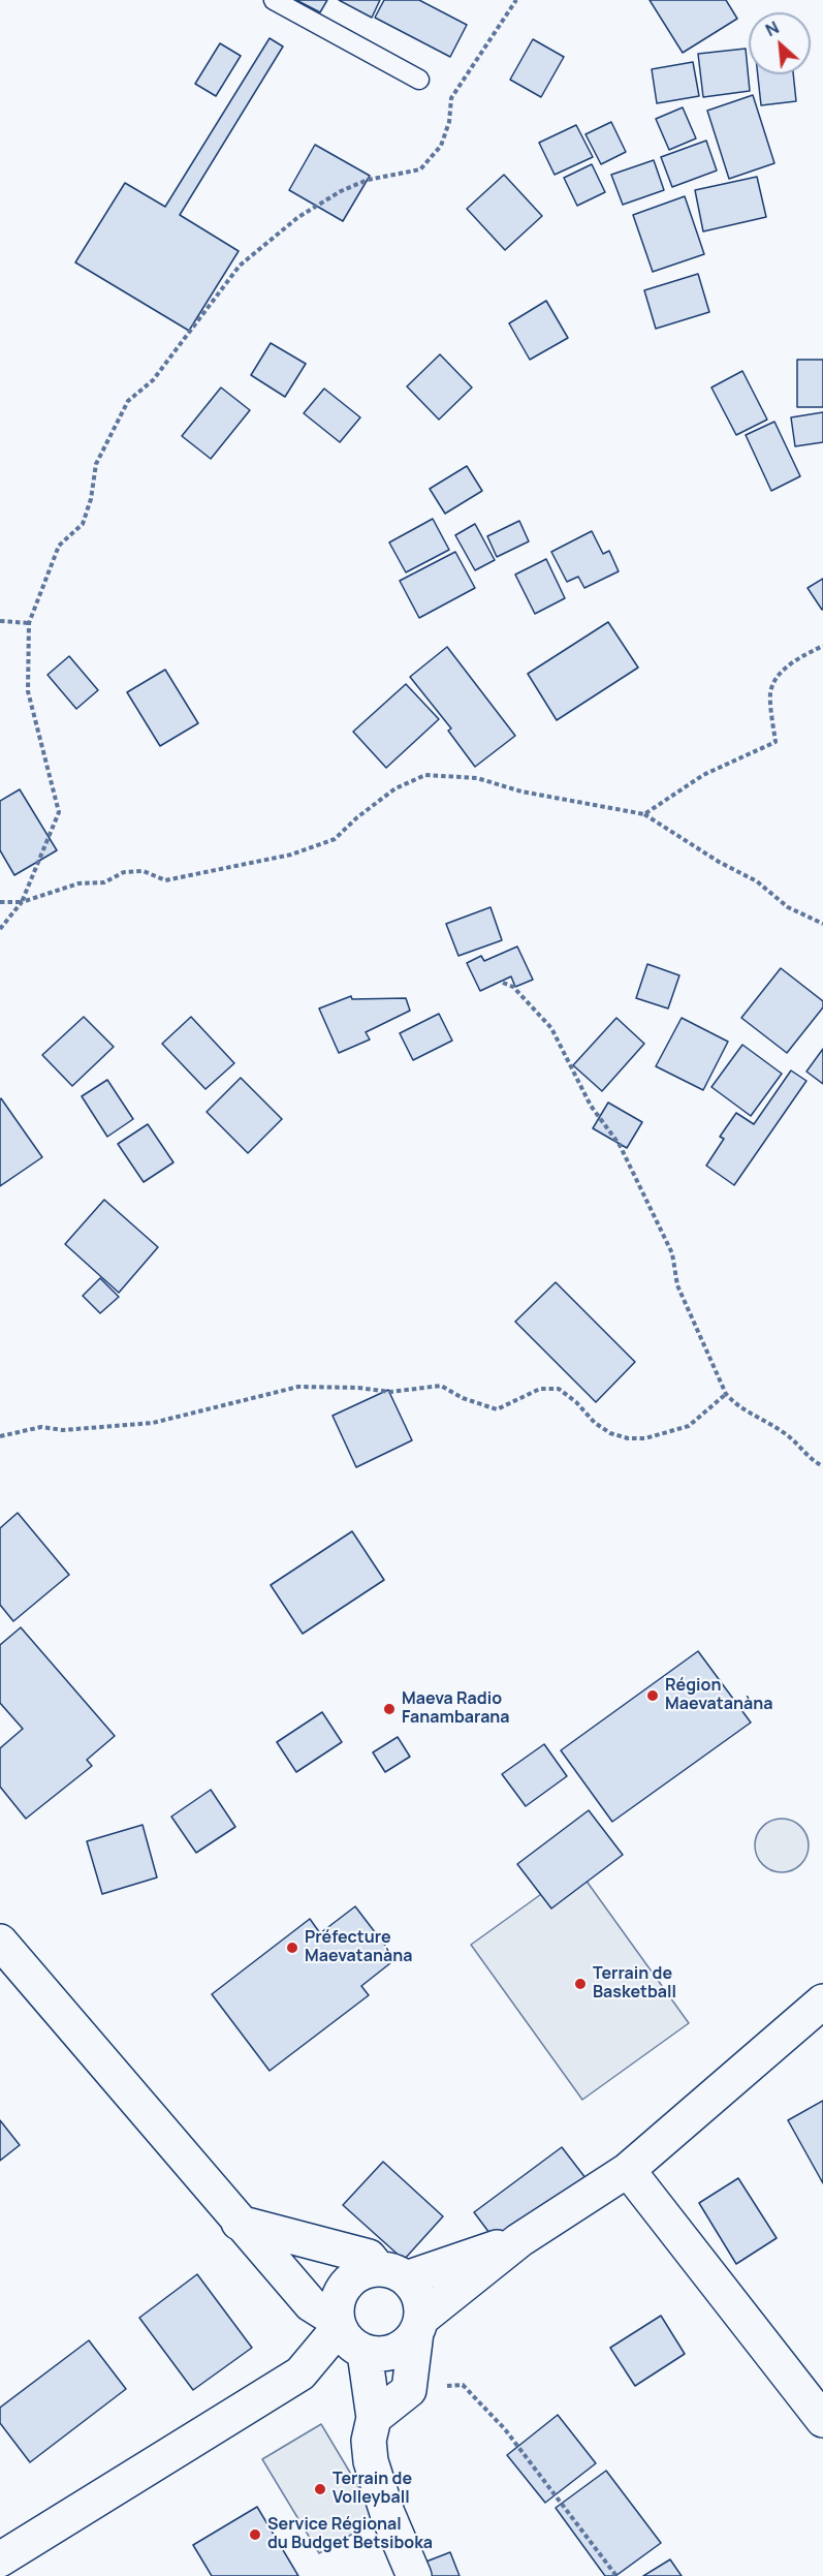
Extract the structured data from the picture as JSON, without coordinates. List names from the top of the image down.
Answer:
{
  "places": [
    "Région Maevatanàna",
    "Maeva Radio Fanambarana",
    "Préfecture Maevatanàna",
    "Terrain de Basketball",
    "Terrain de Volleyball",
    "Service Régional du Budget Betsiboka"
  ],
  "north": "top left"
}
